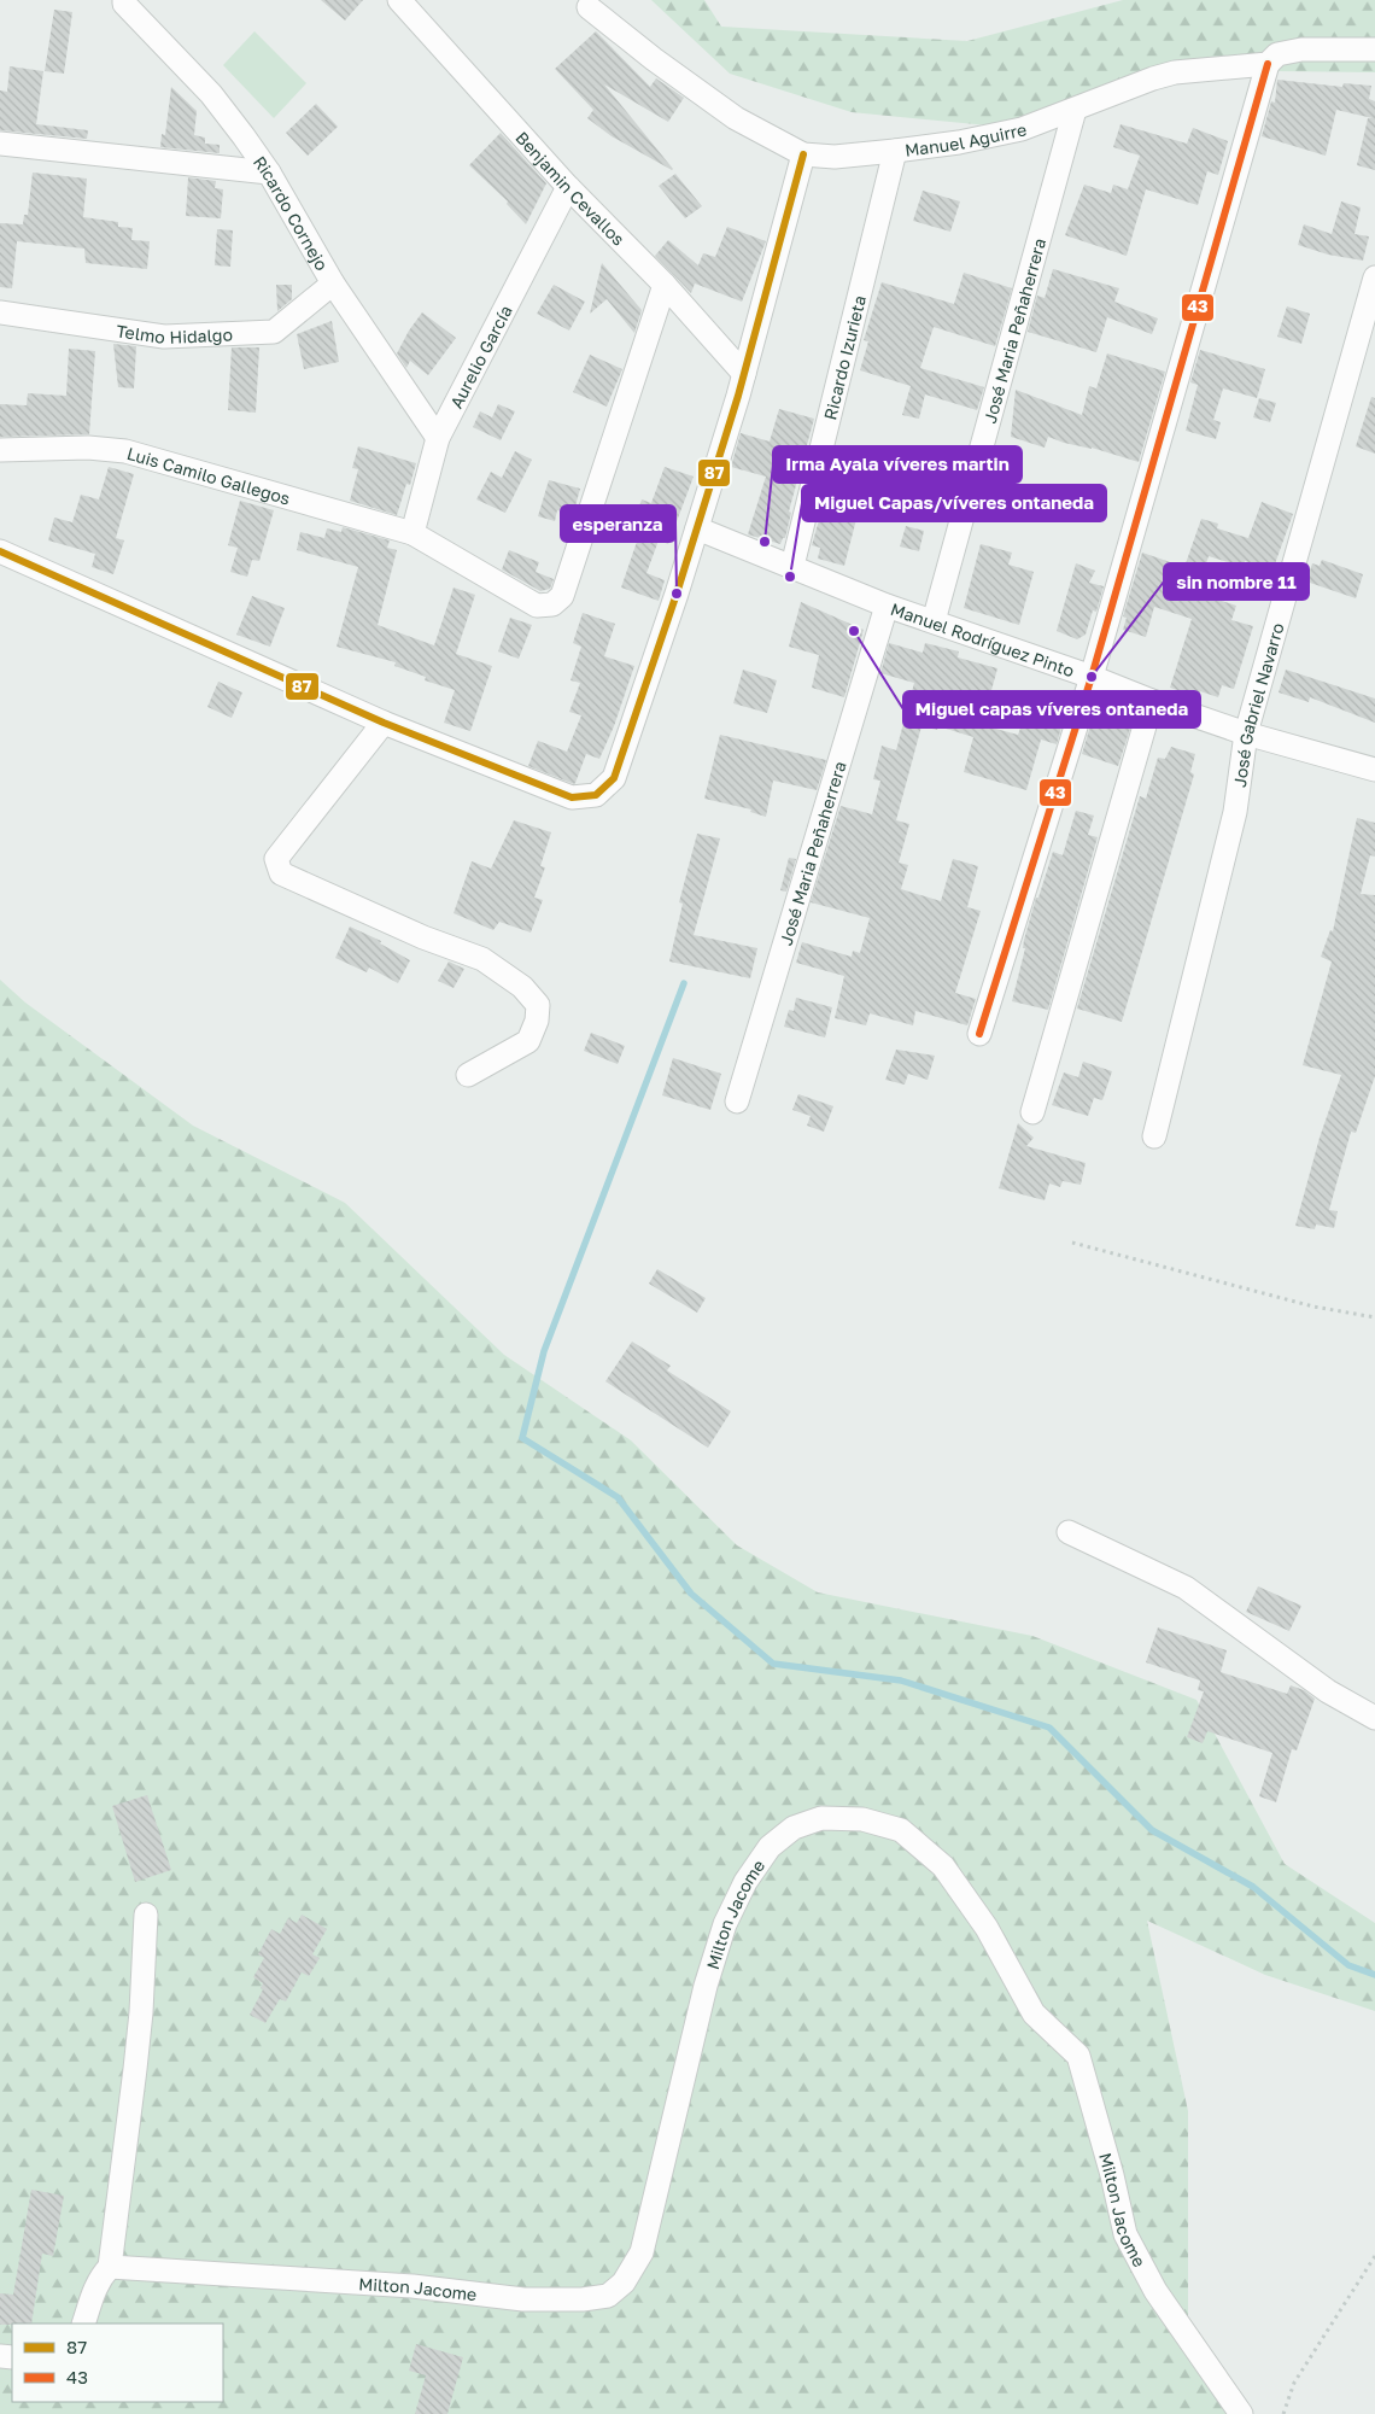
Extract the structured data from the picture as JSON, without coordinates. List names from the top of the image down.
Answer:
{
  "streets": {
    "street": [
      "Manuel Aguirre",
      "Benjamin Cevallos",
      "Ricardo Cornejo",
      "Telmo Hidalgo",
      "José Maria Peñaherrera",
      "Aurelio García",
      "Ricardo Izurieta",
      "Luis Camilo Gallegos",
      "Manuel Rodríguez Pinto",
      "José Gabriel Navarro",
      "Milton Jacome"
    ]
  },
  "crossings": [
    ["Manuel Aguirre", "José Maria Peñaherrera"],
    ["Manuel Aguirre", "Ricardo Izurieta"],
    ["Benjamin Cevallos", "Aurelio García"],
    ["Benjamin Cevallos", "Luis Camilo Gallegos"],
    ["Ricardo Cornejo", "Telmo Hidalgo"],
    ["Ricardo Cornejo", "Aurelio García"],
    ["José Maria Peñaherrera", "Manuel Rodríguez Pinto"],
    ["Aurelio García", "Luis Camilo Gallegos"],
    ["Ricardo Izurieta", "Manuel Rodríguez Pinto"],
    ["Manuel Rodríguez Pinto", "José Gabriel Navarro"]
  ],
  "places": [
    "Irma Ayala víveres martin",
    "Miguel Capas/víveres ontaneda",
    "esperanza",
    "Miguel capas víveres ontaneda",
    "sin nombre 11"
  ],
  "lines": ["transit line 43", "transit line 87"],
  "legend": ["87", "43"]
}
